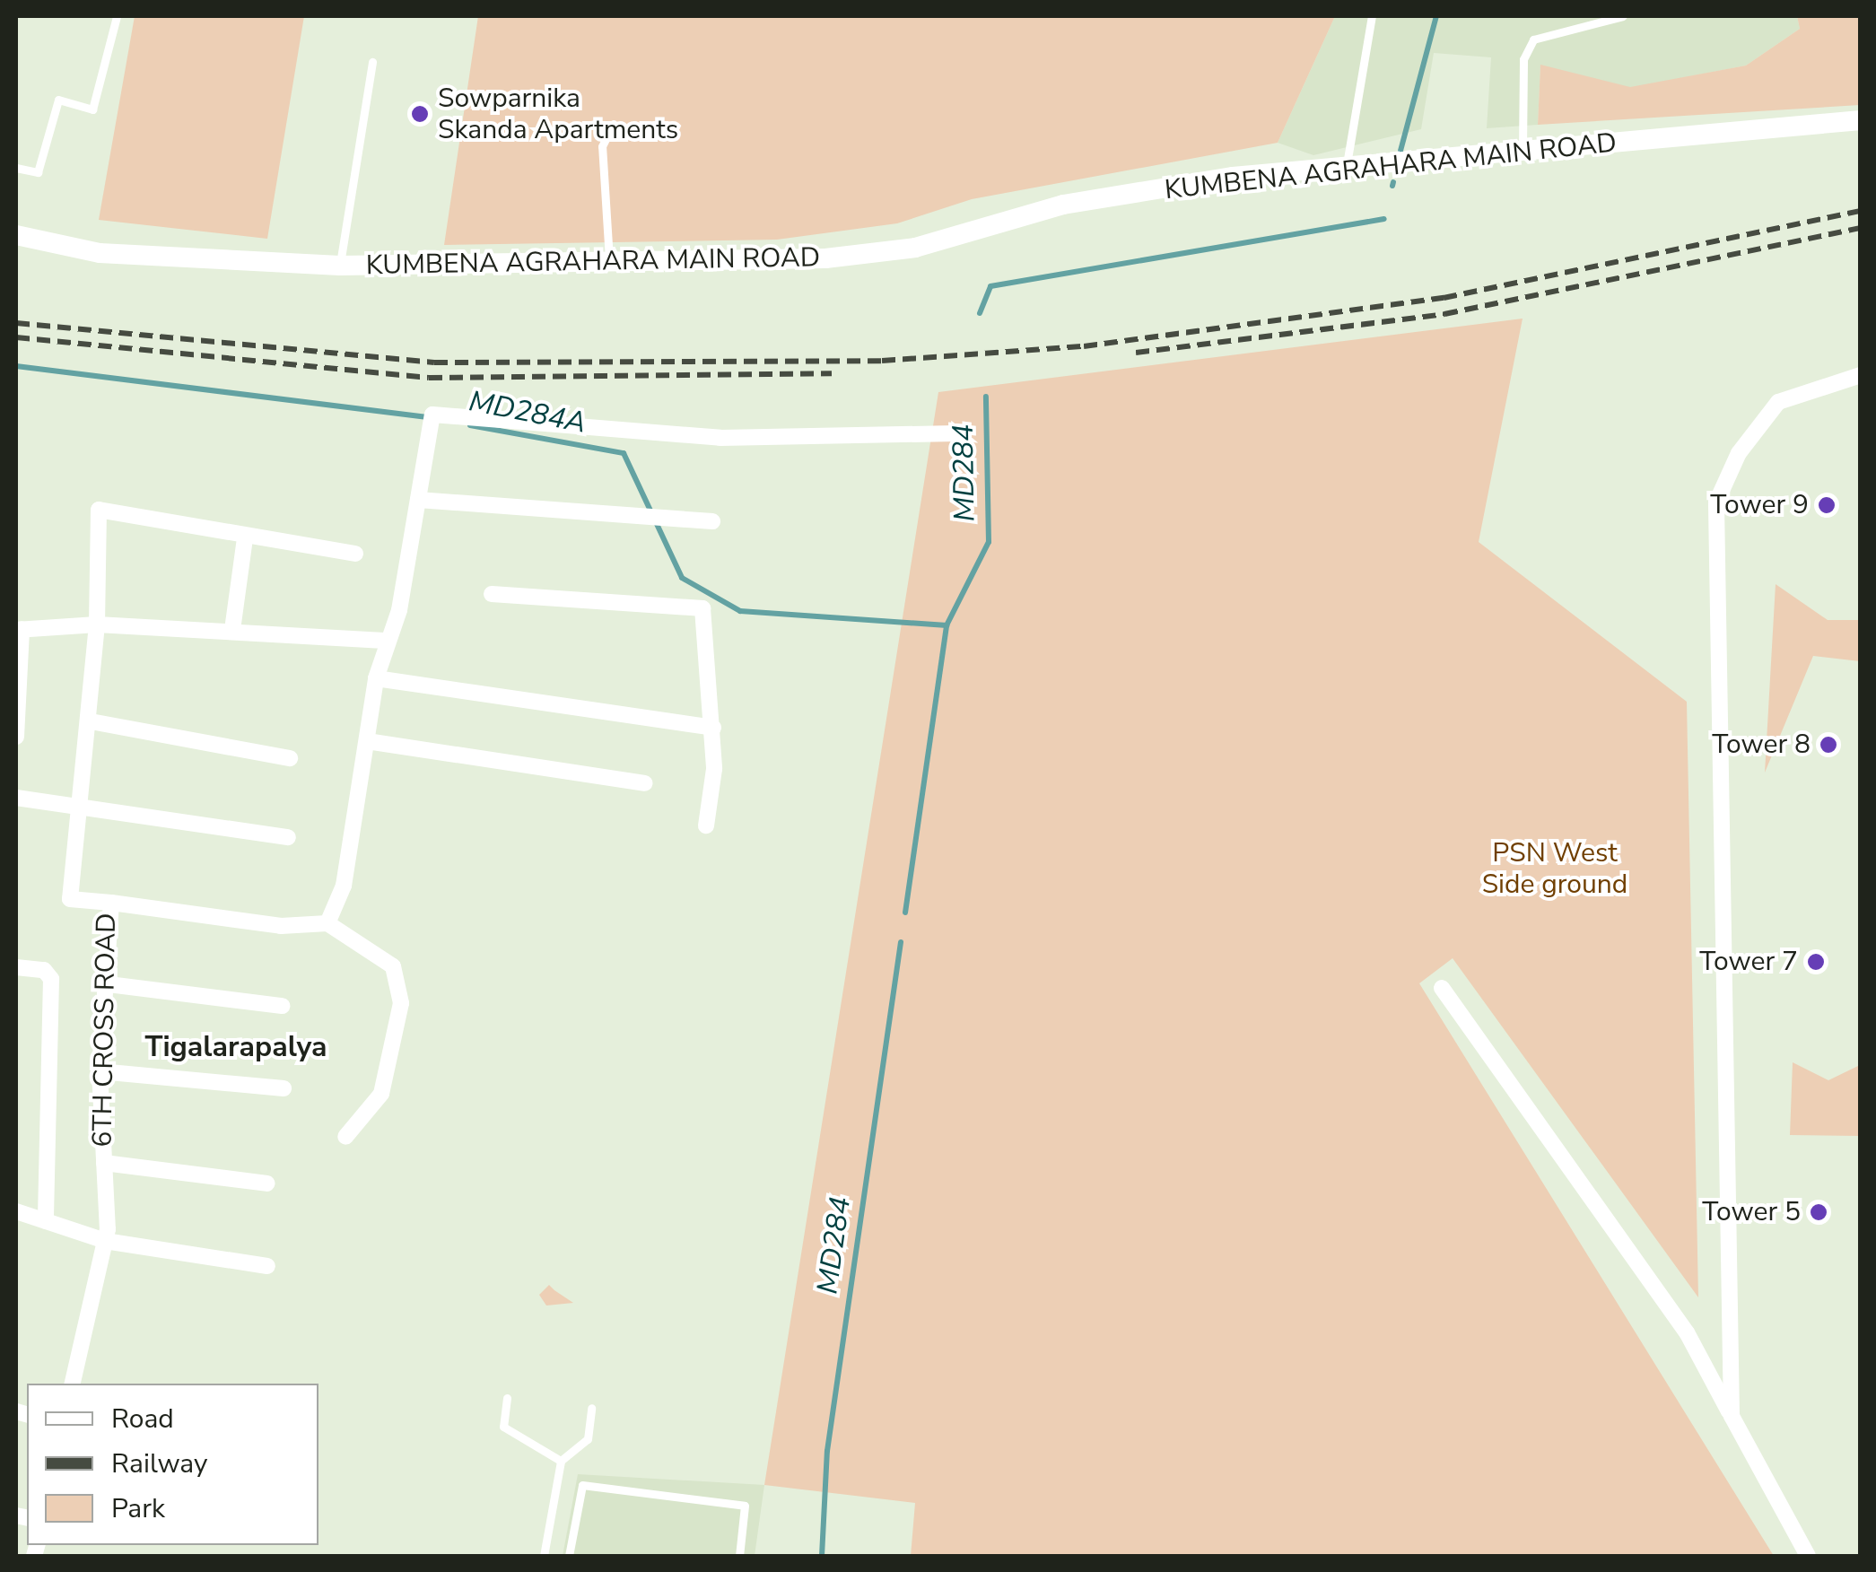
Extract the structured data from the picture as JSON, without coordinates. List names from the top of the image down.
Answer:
{
  "streets": {
    "street": ["KUMBENA AGRAHARA MAIN ROAD", "6TH CROSS ROAD"]
  },
  "districts": ["Tigalarapalya"],
  "water": ["MD284A", "MD284"],
  "parks": ["PSN West Side ground"],
  "places": [
    "Sowparnika Skanda Apartments",
    "Tower 9",
    "Tower 8",
    "Tower 7",
    "Tower 5"
  ],
  "legend": ["Road", "Railway", "Park"]
}
